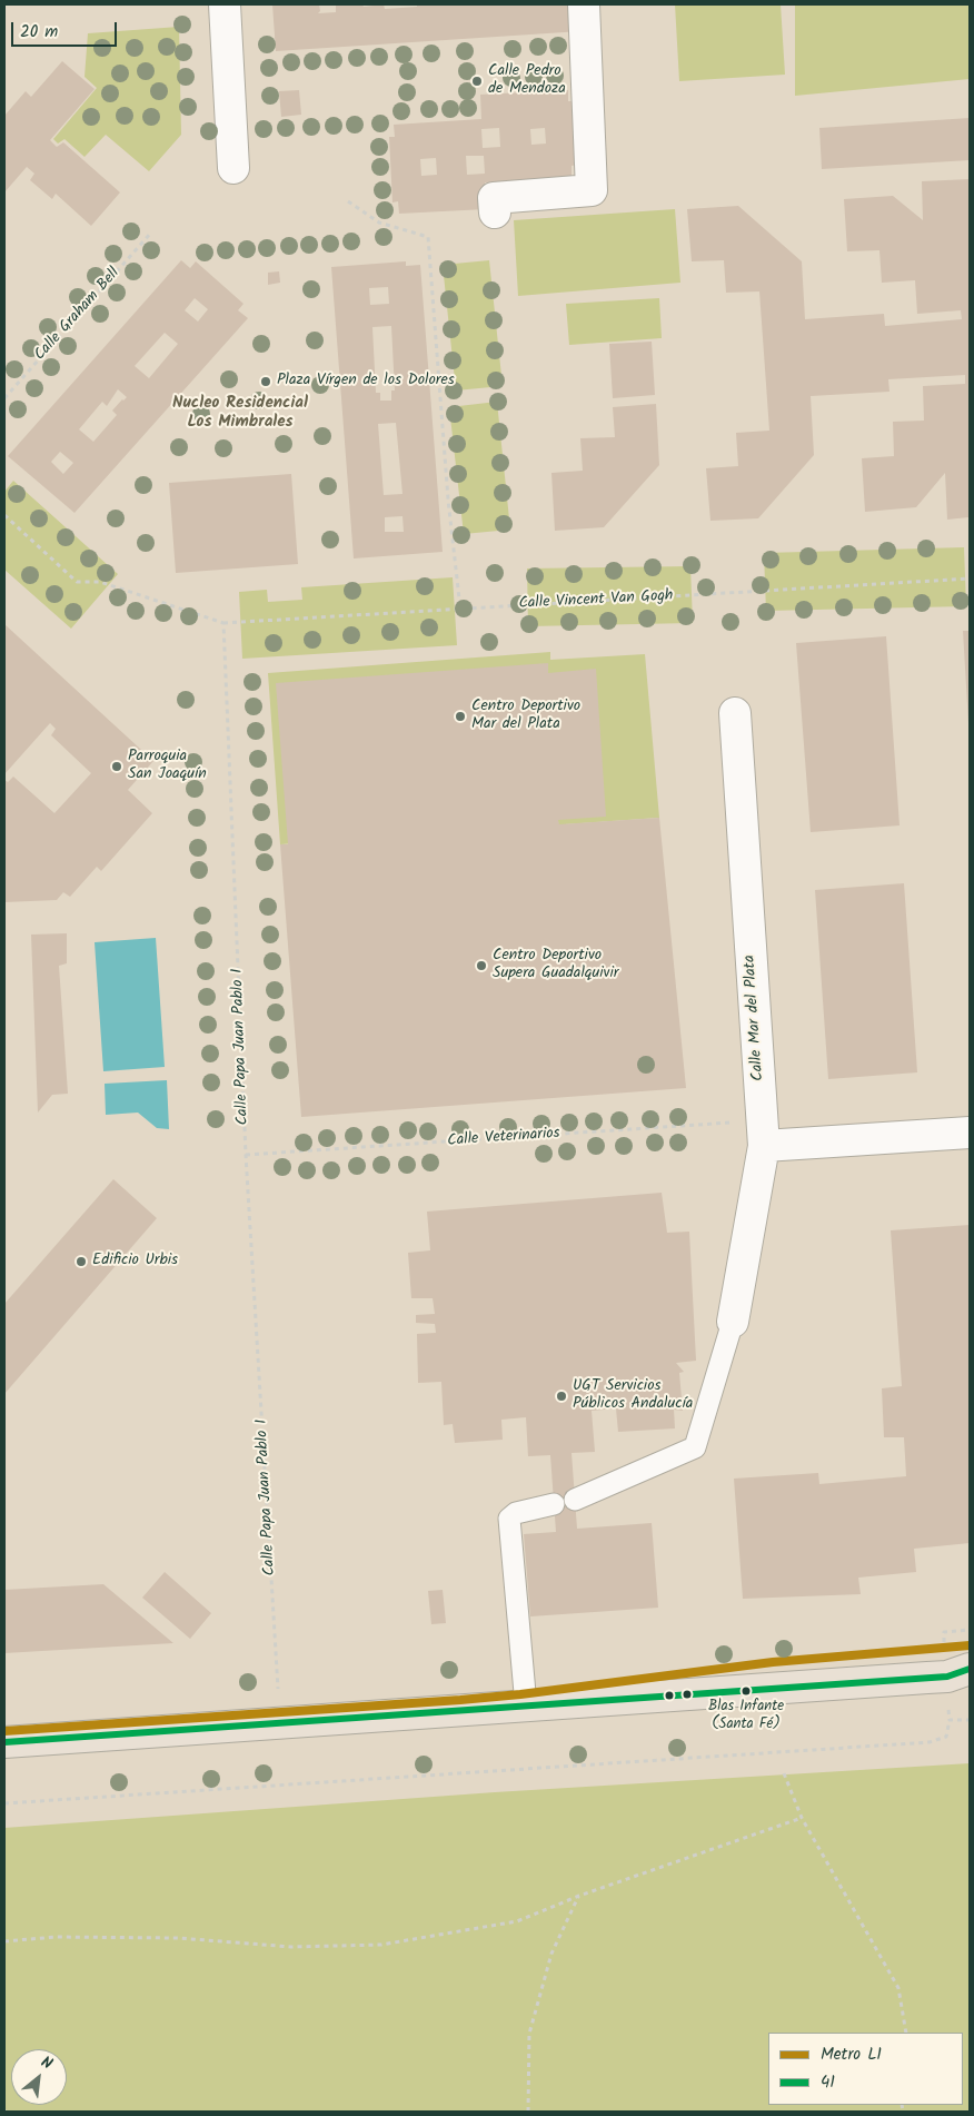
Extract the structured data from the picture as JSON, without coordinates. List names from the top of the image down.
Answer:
{
  "streets": {
    "street": ["Calle Mar del Plata"],
    "path": [
      "Calle Graham Bell",
      "Calle Vincent Van Gogh",
      "Calle Papa Juan Pablo I",
      "Calle Veterinarios"
    ]
  },
  "crossings": [
    ["Calle Vincent Van Gogh", "Calle Papa Juan Pablo I"],
    ["Calle Mar del Plata", "Calle Veterinarios"],
    ["Calle Papa Juan Pablo I", "Calle Veterinarios"]
  ],
  "districts": ["Nucleo Residencial Los Mimbrales"],
  "places": [
    "Calle Pedro de Mendoza",
    "Plaza Vírgen de los Dolores",
    "Centro Deportivo Mar del Plata",
    "Parroquia San Joaquín",
    "Centro Deportivo Supera Guadalquivir",
    "Edificio Urbis",
    "UGT Servicios Públicos Andalucía",
    "Blas Infante (Santa Fé)"
  ],
  "lines": ["metro line L1", "transit line 41"],
  "legend": ["Metro L1", "41"],
  "scale_bar": "20 m",
  "north": "top right"
}
